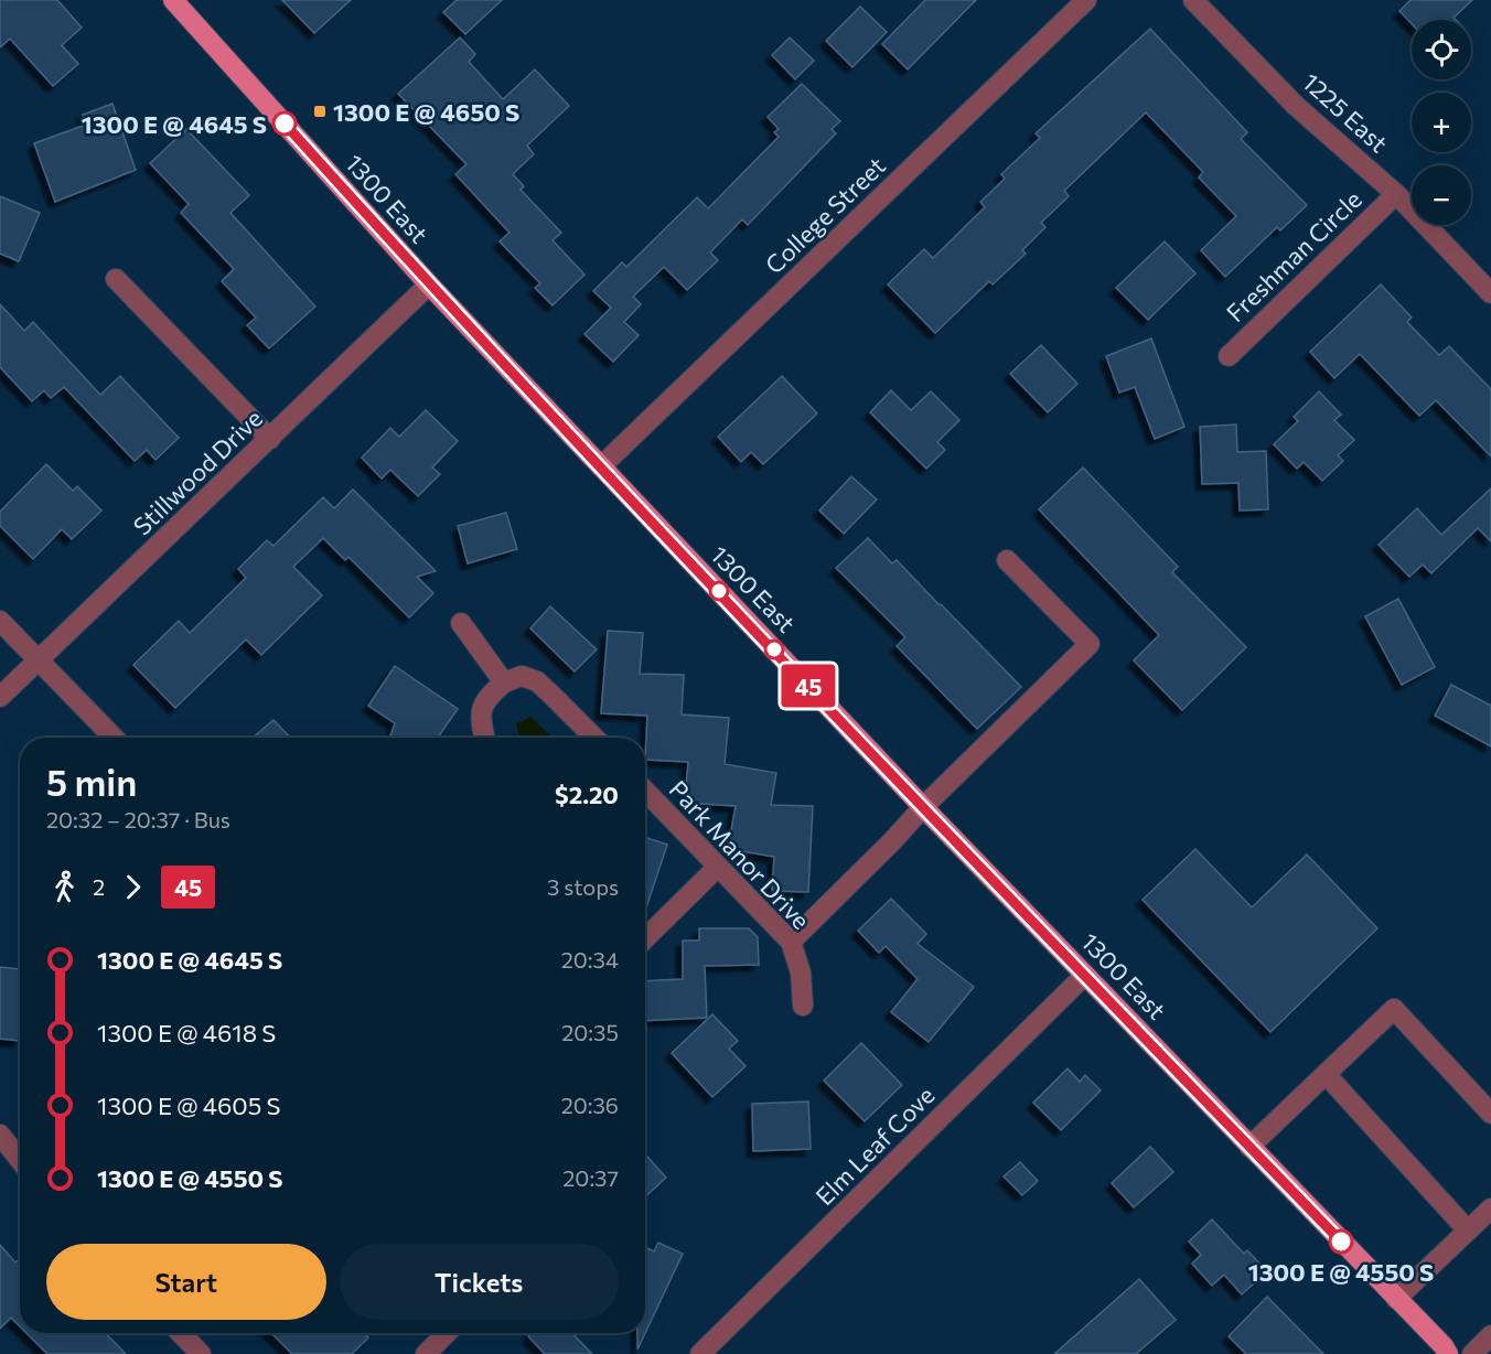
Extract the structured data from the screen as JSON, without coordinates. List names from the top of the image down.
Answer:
{
  "streets": {
    "main road": ["1300 East"],
    "street": [
      "1225 East",
      "College Street",
      "Freshman Circle",
      "Stillwood Drive",
      "Park Manor Drive",
      "Elm Leaf Cove"
    ]
  },
  "crossings": [
    ["1225 East", "Freshman Circle"],
    ["1300 East", "College Street"],
    ["1300 East", "Stillwood Drive"],
    ["1300 East", "Elm Leaf Cove"]
  ],
  "places": {
    "transit": ["1300 E @ 4650 S"],
    "other": ["1300 E @ 4645 S", "1300 E @ 4550 S"]
  },
  "lines": ["bus line 45"],
  "page": {
    "on_map": "45",
    "map_buttons": ["+", "−"],
    "heading": ["5 min", "20:32 – 20:37 · Bus", "$2.20"],
    "legs": ["2", "45", "3 stops"],
    "list": [
      {
        "name": "1300 E @ 4645 S",
        "value": "20:34"
      },
      {
        "name": "1300 E @ 4618 S",
        "value": "20:35"
      },
      {
        "name": "1300 E @ 4605 S",
        "value": "20:36"
      },
      {
        "name": "1300 E @ 4550 S",
        "value": "20:37"
      }
    ],
    "buttons": ["Start", "Tickets"]
  }
}
